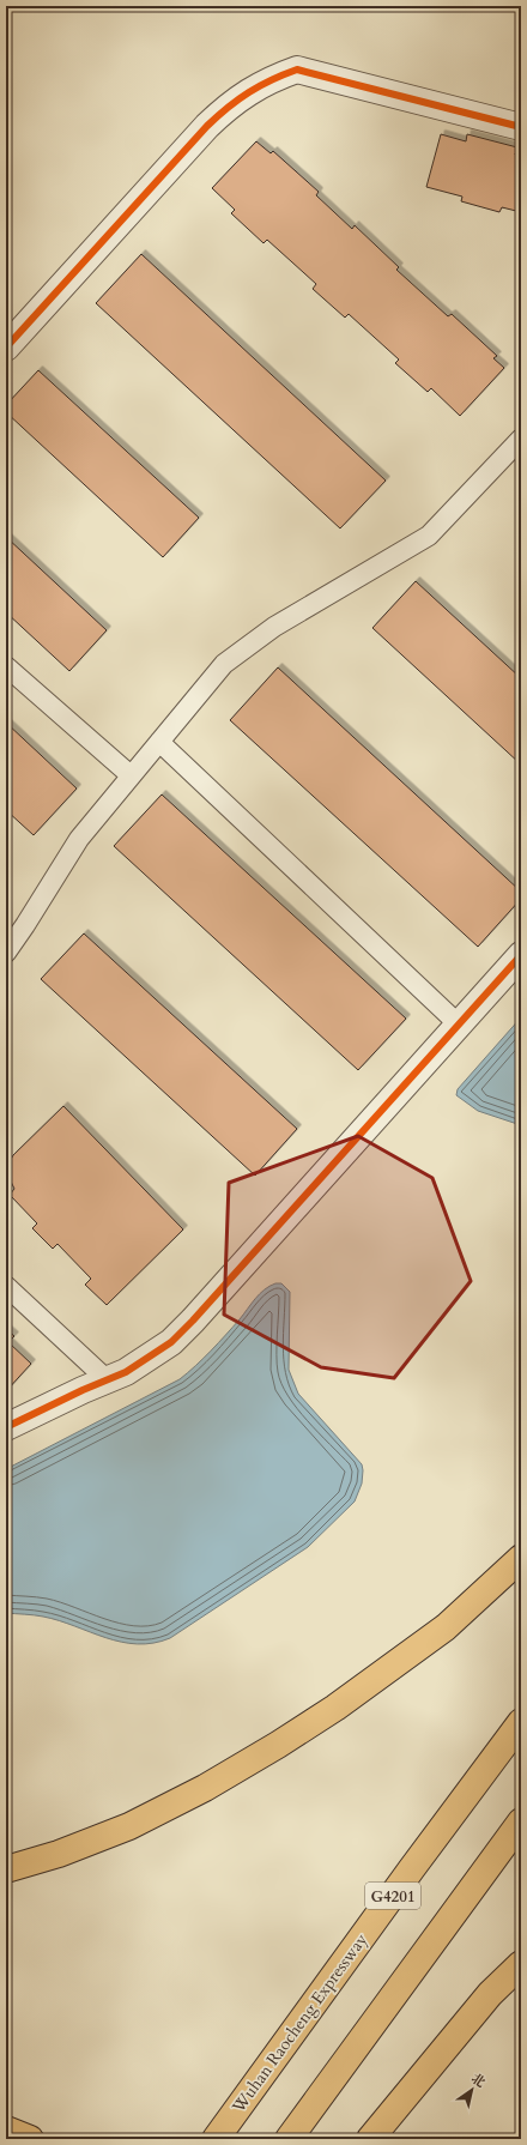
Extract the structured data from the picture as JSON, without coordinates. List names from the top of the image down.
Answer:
{
  "streets": {
    "highway": ["G4201", "Wuhan Raocheng Expressway"]
  },
  "north": "top right"
}
